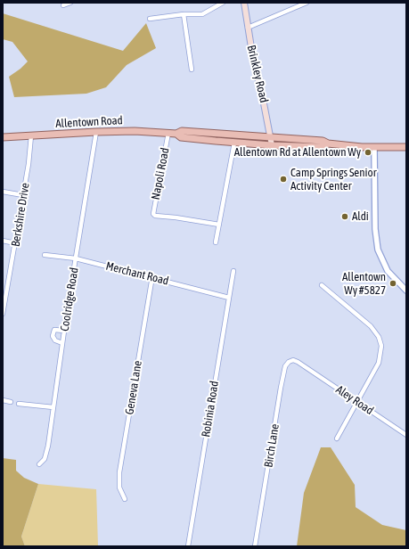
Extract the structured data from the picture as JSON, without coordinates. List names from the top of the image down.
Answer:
{
  "streets": {
    "main road": ["Brinkley Road", "Allentown Road"],
    "street": [
      "Napoli Road",
      "Berkshire Drive",
      "Merchant Road",
      "Coolridge Road",
      "Geneva Lane",
      "Aley Road",
      "Robinia Road",
      "Birch Lane"
    ]
  },
  "crossings": [
    ["Brinkley Road", "Allentown Road"],
    ["Allentown Road", "Napoli Road"],
    ["Allentown Road", "Berkshire Drive"],
    ["Allentown Road", "Coolridge Road"],
    ["Merchant Road", "Coolridge Road"],
    ["Merchant Road", "Geneva Lane"],
    ["Merchant Road", "Robinia Road"],
    ["Aley Road", "Birch Lane"]
  ],
  "places": [
    "Allentown Rd at Allentown Wy",
    "Camp Springs Senior Activity Center",
    "Aldi",
    "Allentown Wy #5827"
  ]
}
